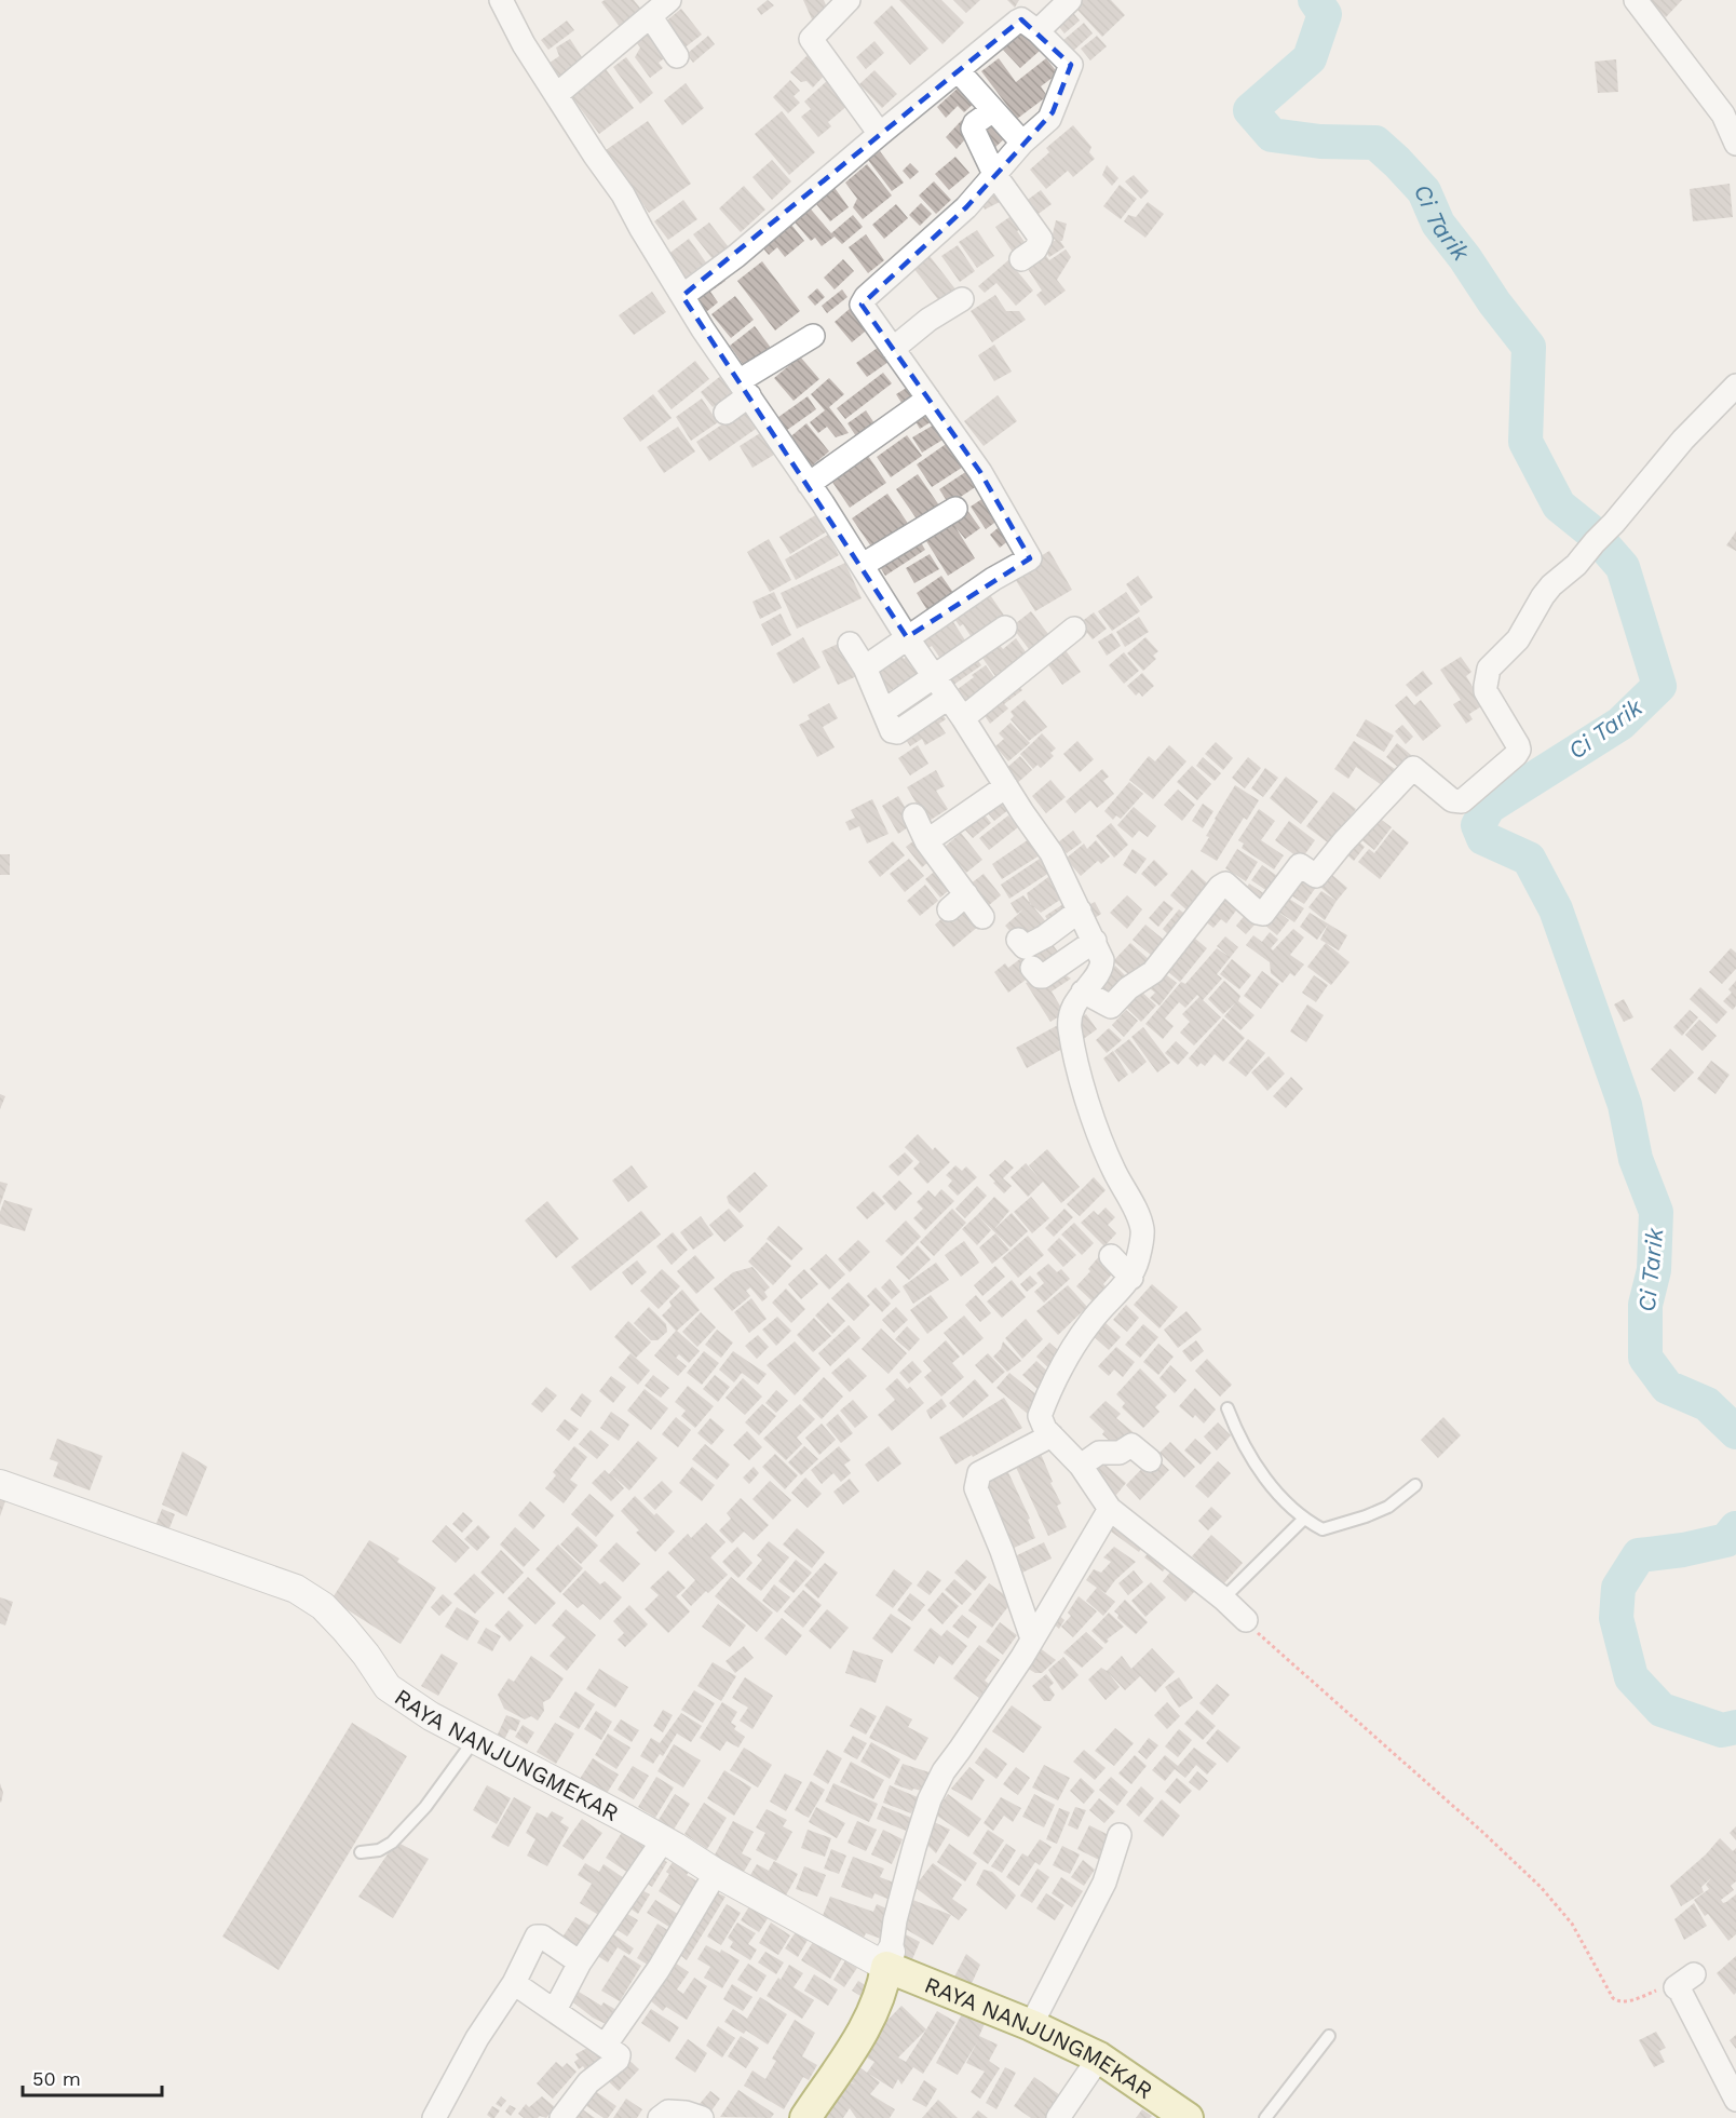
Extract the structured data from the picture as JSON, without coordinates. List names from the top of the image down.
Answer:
{
  "streets": {
    "main road": ["RAYA NANJUNGMEKAR"]
  },
  "water": ["Ci Tarik"],
  "scale_bar": "50 m"
}
